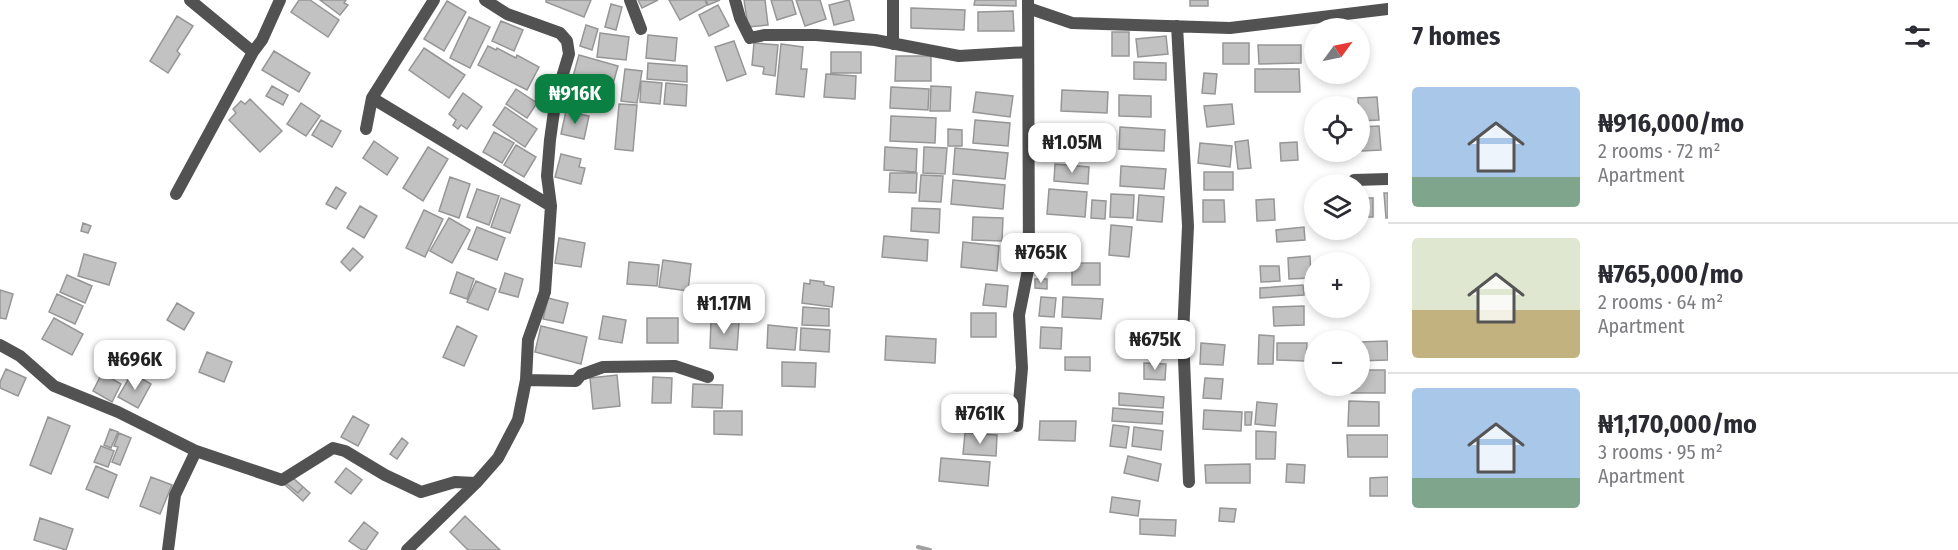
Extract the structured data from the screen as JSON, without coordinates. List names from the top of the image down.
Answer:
{
  "north": "top right",
  "page": {
    "heading": "7 homes",
    "map_buttons": ["+", "−"],
    "list": [
      {
        "name": "₦916,000/mo",
        "note": "2 rooms · 72 m² · Apartment"
      },
      {
        "name": "₦765,000/mo",
        "note": "2 rooms · 64 m² · Apartment"
      },
      {
        "name": "₦1,170,000/mo",
        "note": "3 rooms · 95 m² · Apartment"
      }
    ],
    "price": [
      "₦916K",
      "₦1.05M",
      "₦765K",
      "₦1.17M",
      "₦675K",
      "₦696K",
      "₦761K"
    ]
  }
}
